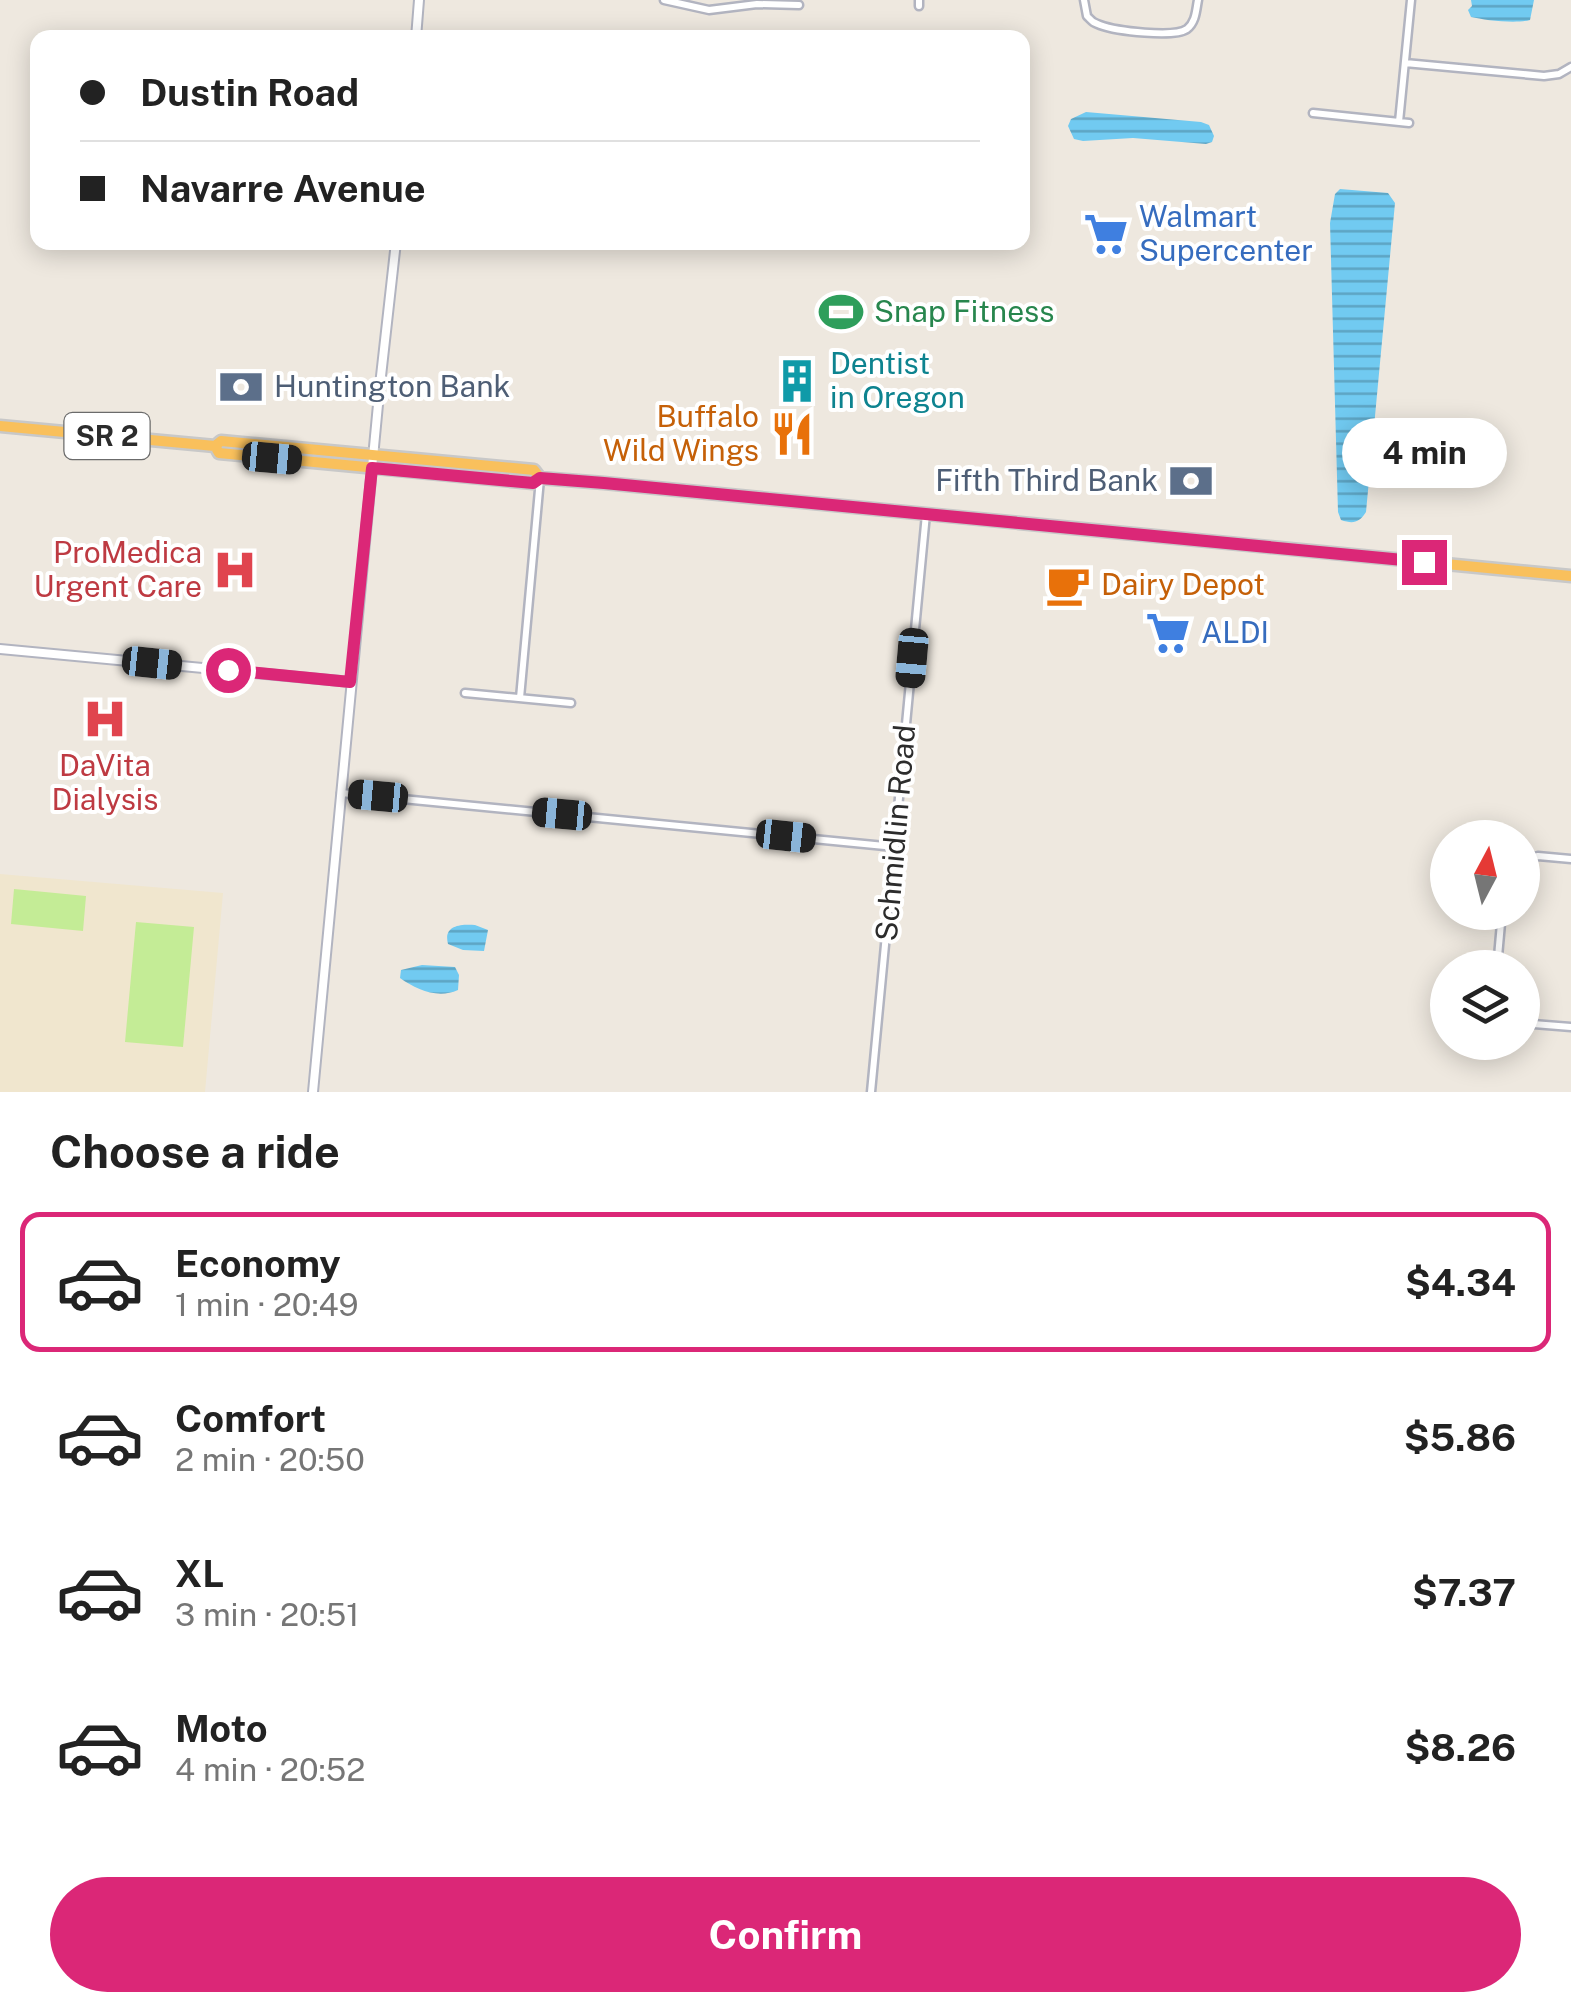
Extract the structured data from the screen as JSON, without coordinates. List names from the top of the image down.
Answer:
{
  "streets": {
    "highway": ["SR 2"],
    "street": ["Schmidlin Road"]
  },
  "crossings": [
    ["SR 2", "Schmidlin Road"]
  ],
  "places": {
    "supermarket": ["Walmart Supercenter", "ALDI"],
    "sports": ["Snap Fitness"],
    "building": ["Dentist in Oregon"],
    "bank": ["Huntington Bank", "Fifth Third Bank"],
    "restaurant": ["Buffalo Wild Wings"],
    "hospital": ["ProMedica Urgent Care", "DaVita Dialysis"],
    "cafe": ["Dairy Depot"]
  },
  "north": "top",
  "page": {
    "banner": ["Dustin Road", "Navarre Avenue"],
    "bubble": "4 min",
    "heading": "Choose a ride",
    "list": [
      {
        "name": "Economy",
        "note": "1 min · 20:49",
        "value": "$4.34"
      },
      {
        "name": "Comfort",
        "note": "2 min · 20:50",
        "value": "$5.86"
      },
      {
        "name": "XL",
        "note": "3 min · 20:51",
        "value": "$7.37"
      },
      {
        "name": "Moto",
        "note": "4 min · 20:52",
        "value": "$8.26"
      }
    ],
    "buttons": "Confirm"
  }
}
